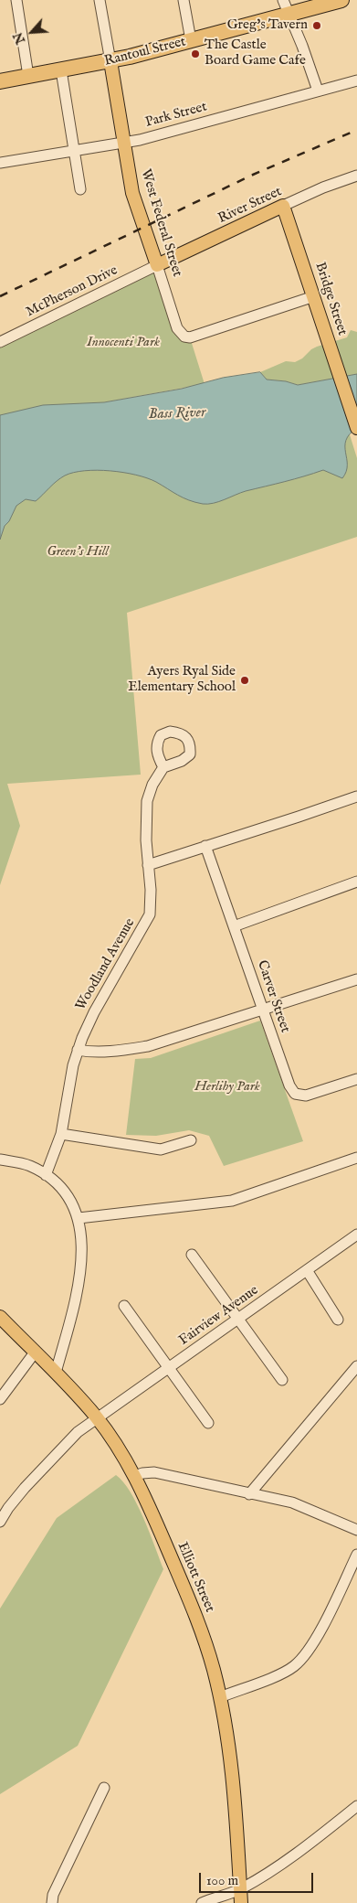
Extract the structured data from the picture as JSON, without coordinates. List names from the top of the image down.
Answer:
{
  "streets": {
    "highway": ["Rantoul Street"],
    "main road": [
      "River Street",
      "West Federal Street",
      "Bridge Street",
      "Elliott Street"
    ],
    "street": [
      "Park Street",
      "McPherson Drive",
      "Woodland Avenue",
      "Carver Street",
      "Fairview Avenue"
    ]
  },
  "crossings": [
    ["Rantoul Street", "West Federal Street"],
    ["Park Street", "West Federal Street"],
    ["River Street", "West Federal Street"],
    ["River Street", "McPherson Drive"],
    ["River Street", "Bridge Street"],
    ["West Federal Street", "McPherson Drive"],
    ["West Federal Street", "Bridge Street"],
    ["Fairview Avenue", "Elliott Street"]
  ],
  "water": ["Bass River"],
  "parks": ["Innocenti Park", "Green's Hill", "Herlihy Park"],
  "places": ["Greg's Tavern", "The Castle Board Game Cafe", "Ayers Ryal Side Elementary School"],
  "scale_bar": "100 m",
  "north": "bottom left"
}
